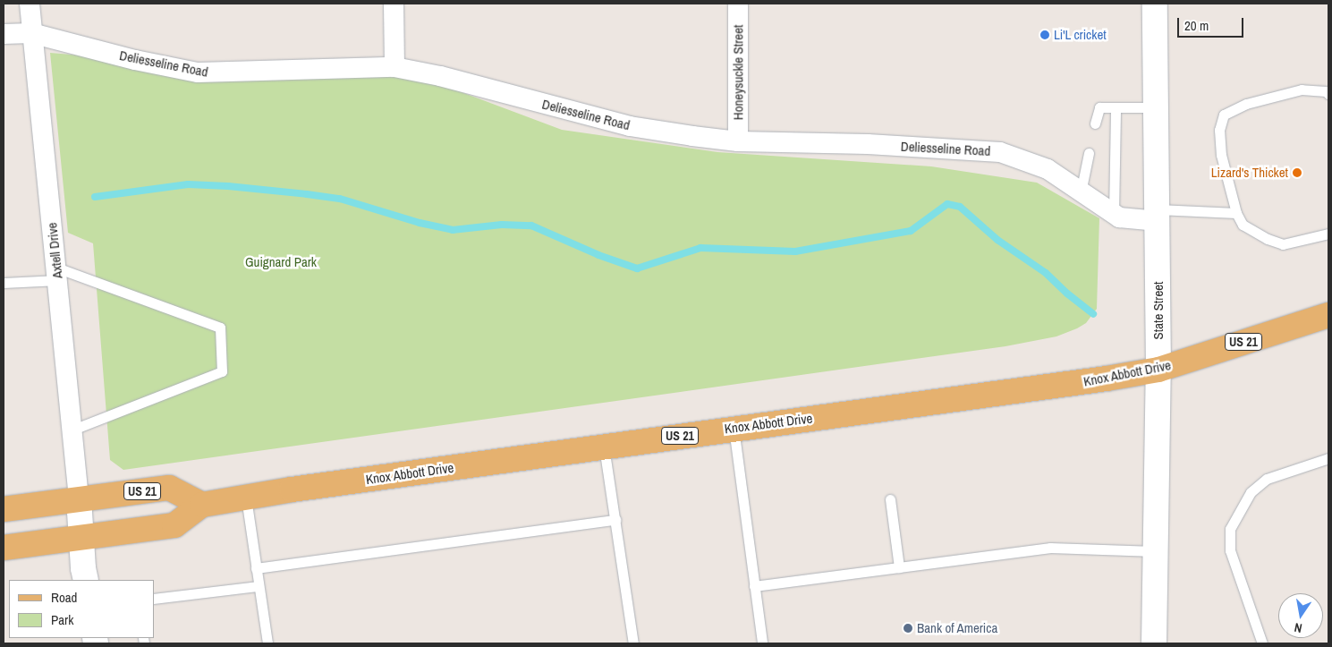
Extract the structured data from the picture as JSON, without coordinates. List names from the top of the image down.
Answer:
{
  "streets": {
    "main road": ["State Street", "US 21", "Knox Abbott Drive"],
    "street": ["Deliesseline Road", "Honeysuckle Street", "Axtell Drive"]
  },
  "crossings": [
    ["Deliesseline Road", "Honeysuckle Street"],
    ["Deliesseline Road", "Axtell Drive"],
    ["Deliesseline Road", "State Street"],
    ["Axtell Drive", "US 21"],
    ["State Street", "Knox Abbott Drive"],
    ["US 21", "Knox Abbott Drive"]
  ],
  "parks": ["Guignard Park"],
  "places": ["Li'L cricket", "Lizard's Thicket", "Bank of America"],
  "legend": ["Road", "Park"],
  "scale_bar": "20 m",
  "north": "bottom"
}
